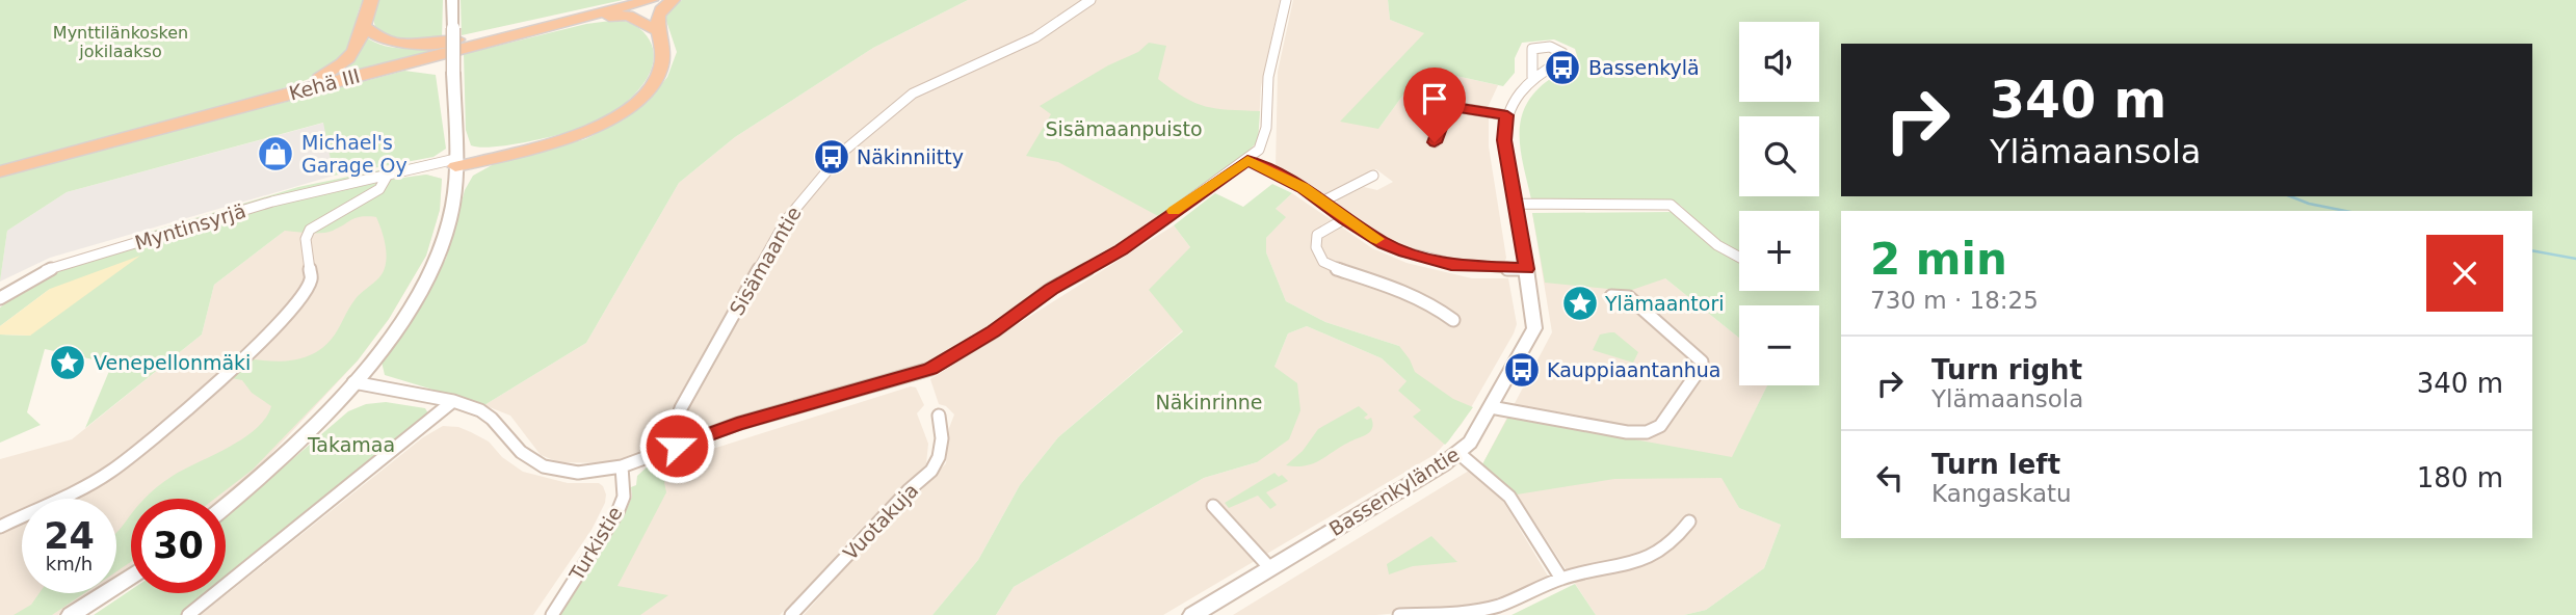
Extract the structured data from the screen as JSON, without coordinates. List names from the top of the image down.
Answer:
{
  "streets": {
    "highway": ["Kehä III"],
    "street": [
      "Myntinsyrjä",
      "Sisämaantie",
      "Bassenkyläntie",
      "Vuotakuja",
      "Turkistie"
    ]
  },
  "parks": [
    "Mynttilänkosken jokilaakso",
    "Sisämaanpuisto",
    "Näkinrinne",
    "Takamaa"
  ],
  "places": {
    "bus stop": ["Bassenkylä", "Näkinniitty", "Kauppiaantanhua"],
    "shop": ["Michael's Garage Oy"],
    "place": ["Ylämaantori", "Venepellonmäki"]
  },
  "page": {
    "map_buttons": ["+", "−"],
    "turn": ["340 m", "Ylämaansola"],
    "heading": ["2 min", "730 m · 18:25"],
    "list": [
      {
        "name": "Turn right",
        "note": "Ylämaansola",
        "value": "340 m"
      },
      {
        "name": "Turn left",
        "note": "Kangaskatu",
        "value": "180 m"
      }
    ],
    "speed": "24 km/h",
    "limit": "30"
  }
}
